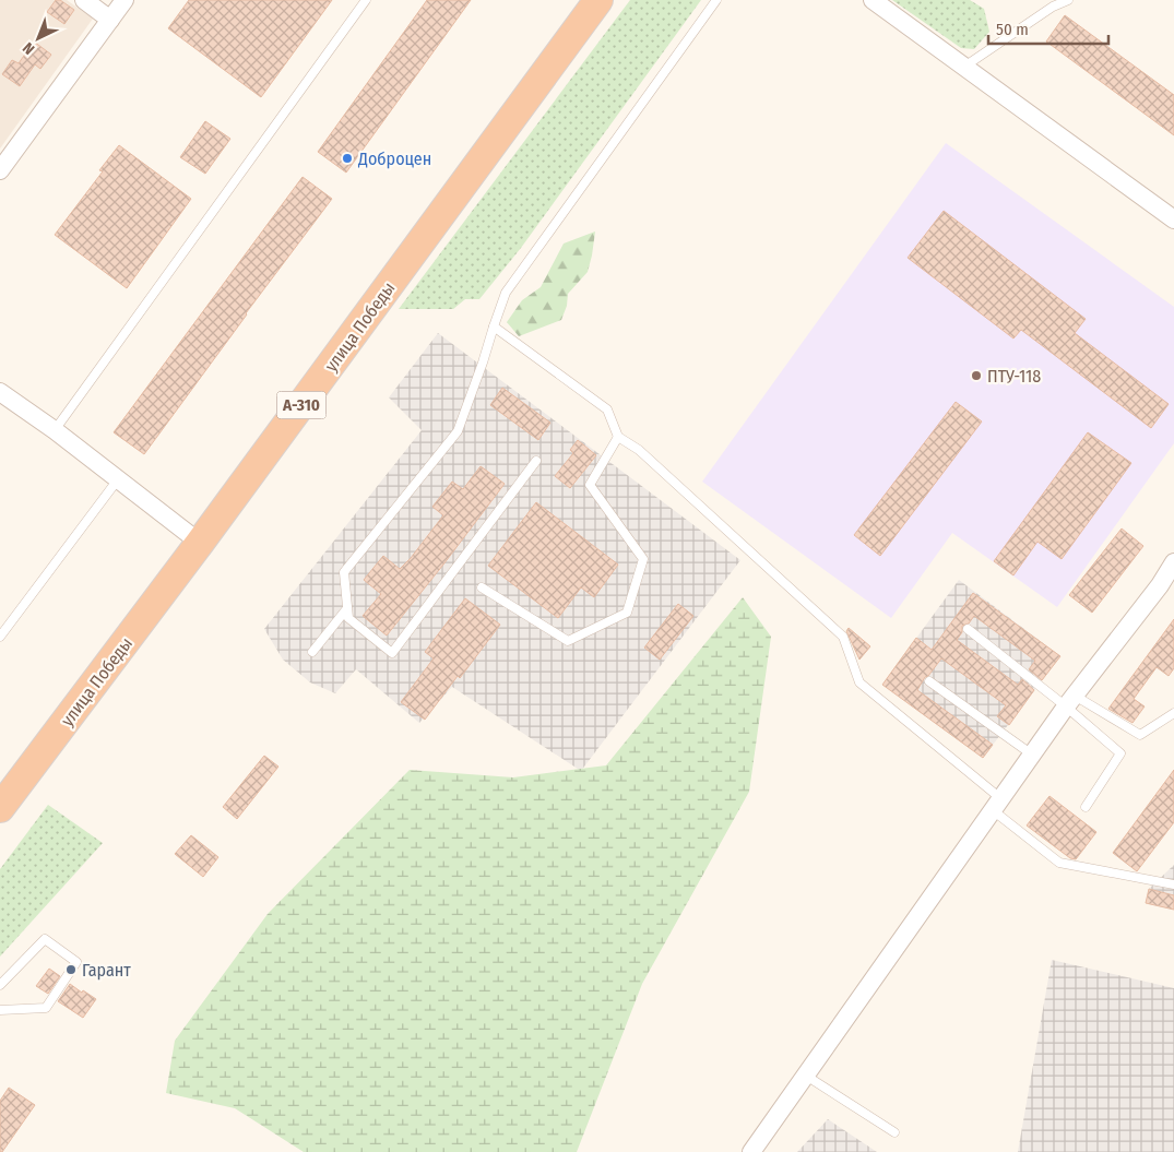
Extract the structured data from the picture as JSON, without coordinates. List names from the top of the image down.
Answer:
{
  "streets": {
    "highway": ["улица Победы", "А-310"]
  },
  "places": ["Доброцен", "ПТУ-118", "Гарант"],
  "scale_bar": "50 m",
  "north": "bottom left"
}
